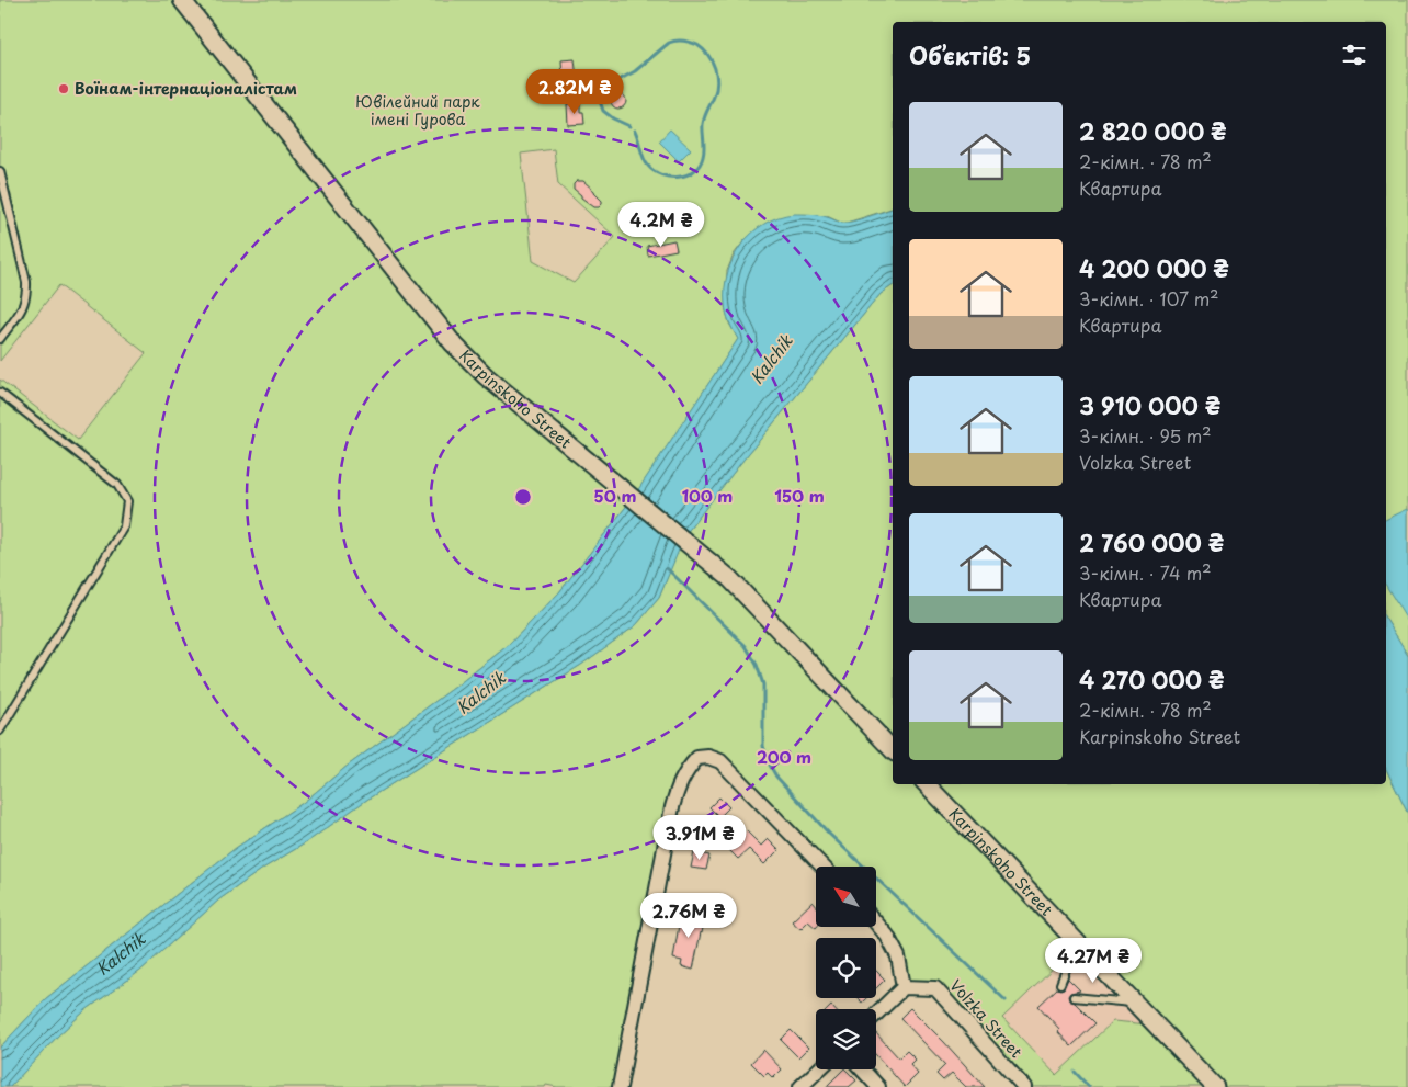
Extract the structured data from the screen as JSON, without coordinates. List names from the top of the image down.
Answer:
{
  "streets": {
    "street": ["Karpinskoho Street", "Volzka Street"]
  },
  "water": ["Kalchik"],
  "parks": ["Ювілейний парк імені Гурова"],
  "places": ["Воїнам-інтернаціоналістам"],
  "north": "top left",
  "page": {
    "heading": "Об’єктів: 5",
    "price": [
      "2.82M ₴",
      "4.2M ₴",
      "3.91M ₴",
      "2.76M ₴",
      "4.27M ₴"
    ],
    "list": [
      {
        "name": "2 820 000 ₴",
        "note": "2-кімн. · 78 m² · Квартира"
      },
      {
        "name": "4 200 000 ₴",
        "note": "3-кімн. · 107 m² · Квартира"
      },
      {
        "name": "3 910 000 ₴",
        "note": "3-кімн. · 95 m² · Volzka Street"
      },
      {
        "name": "2 760 000 ₴",
        "note": "3-кімн. · 74 m² · Квартира"
      },
      {
        "name": "4 270 000 ₴",
        "note": "2-кімн. · 78 m² · Karpinskoho Street"
      }
    ]
  },
  "rings": [
    "50 m",
    "100 m",
    "150 m",
    "200 m"
  ]
}
